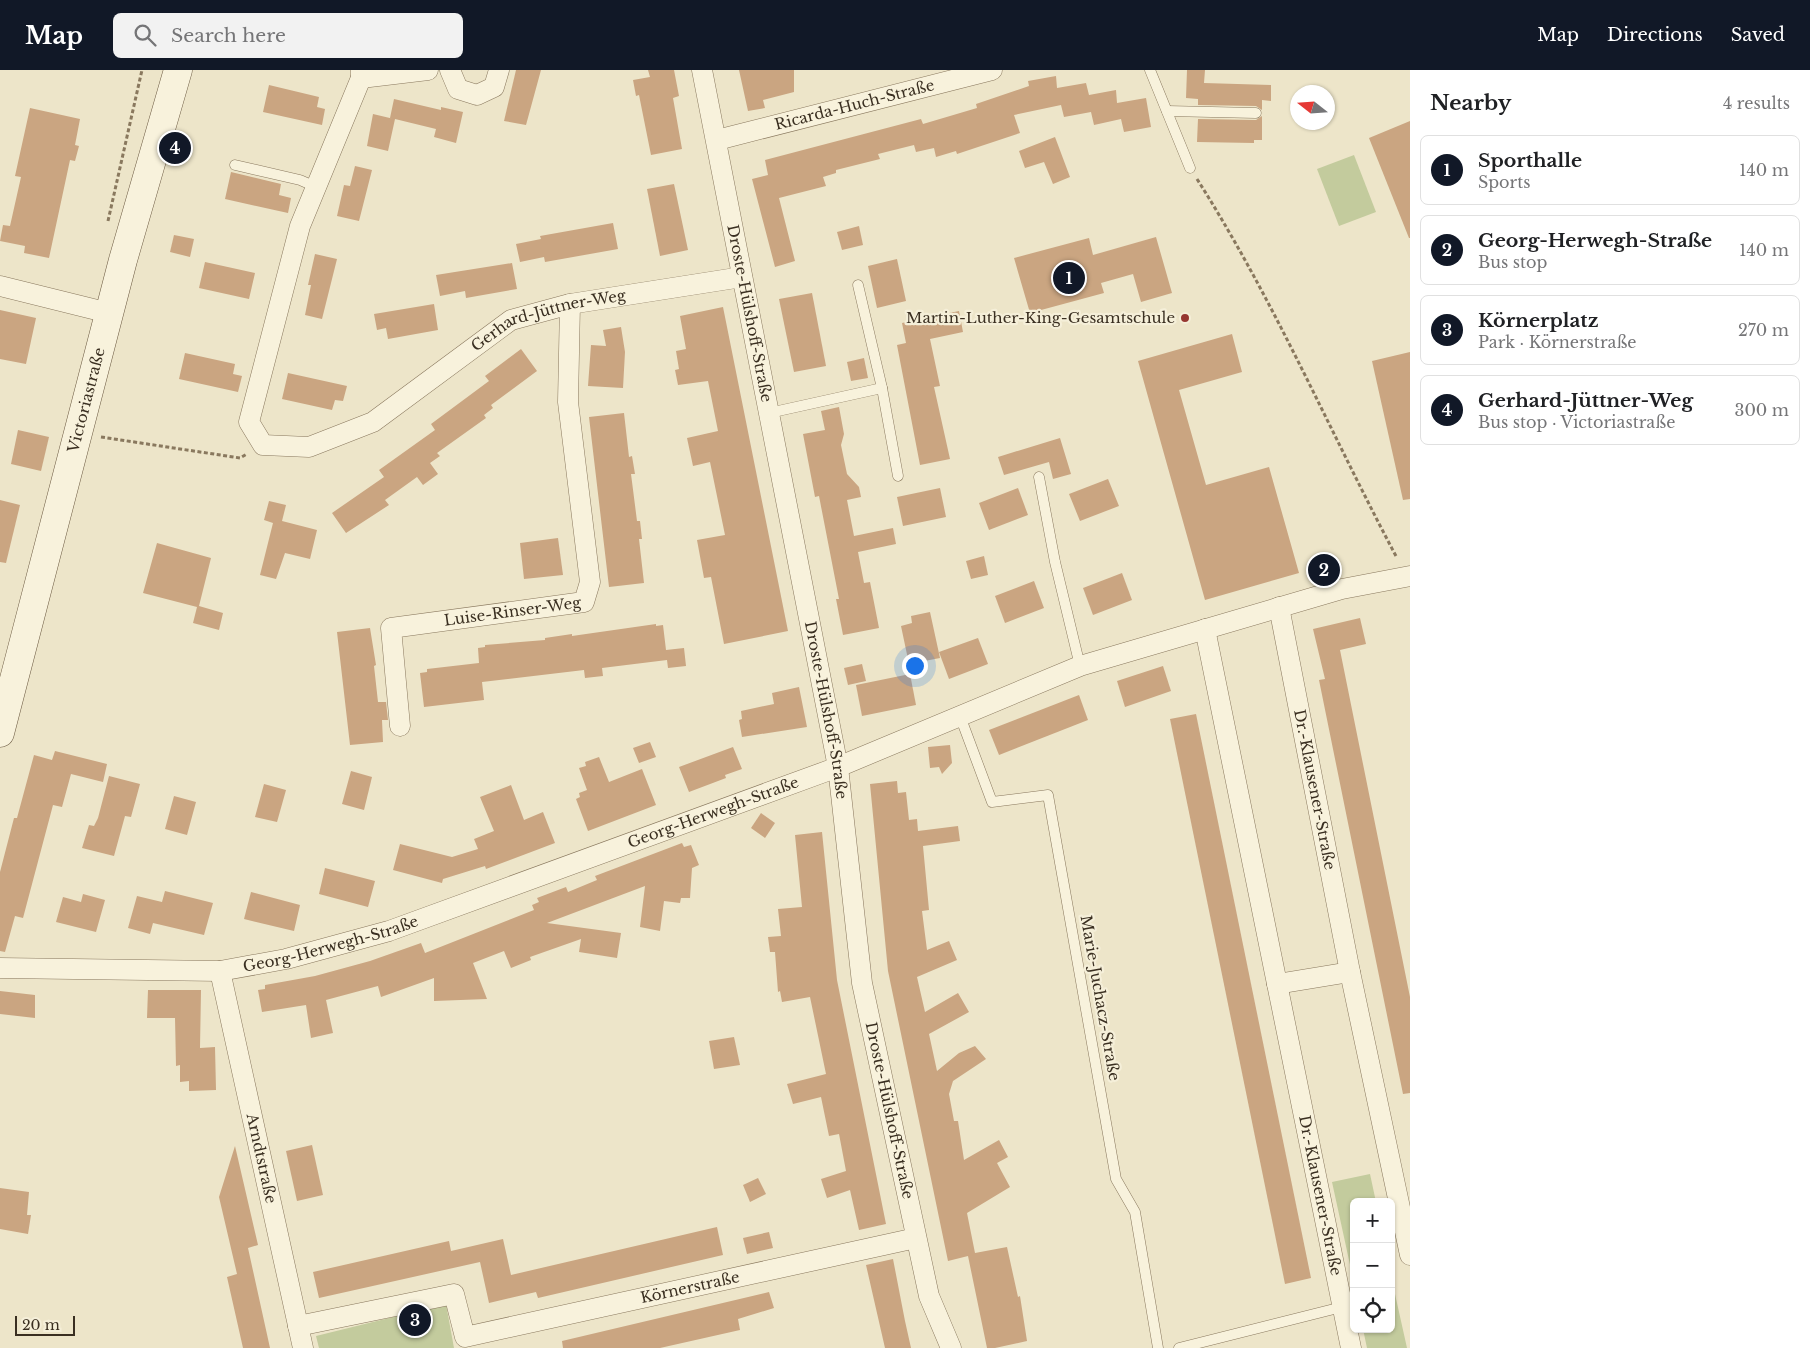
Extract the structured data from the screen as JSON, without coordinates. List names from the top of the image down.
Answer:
{
  "streets": {
    "main road": ["Victoriastraße"],
    "street": [
      "Ricarda-Huch-Straße",
      "Droste-Hülshoff-Straße",
      "Gerhard-Jüttner-Weg",
      "Luise-Rinser-Weg",
      "Dr.-Klausener-Straße",
      "Georg-Herwegh-Straße",
      "Arndtstraße",
      "Körnerstraße"
    ],
    "lane": ["Marie-Juchacz-Straße"]
  },
  "crossings": [
    ["Ricarda-Huch-Straße", "Droste-Hülshoff-Straße"],
    ["Droste-Hülshoff-Straße", "Gerhard-Jüttner-Weg"],
    ["Droste-Hülshoff-Straße", "Georg-Herwegh-Straße"],
    ["Droste-Hülshoff-Straße", "Körnerstraße"],
    ["Gerhard-Jüttner-Weg", "Luise-Rinser-Weg"],
    ["Dr.-Klausener-Straße", "Georg-Herwegh-Straße"],
    ["Georg-Herwegh-Straße", "Marie-Juchacz-Straße"],
    ["Georg-Herwegh-Straße", "Arndtstraße"],
    ["Arndtstraße", "Körnerstraße"]
  ],
  "places": ["Martin-Luther-King-Gesamtschule"],
  "scale_bar": "20 m",
  "north": "left",
  "page": {
    "header": "Map",
    "search": "Search here",
    "nav": ["Map", "Directions", "Saved"],
    "heading": ["Nearby", "4 results"],
    "pins": [
      "4",
      "1",
      "2",
      "3"
    ],
    "list": [
      {
        "mark": "1",
        "name": "Sporthalle",
        "note": "Sports",
        "value": "140 m"
      },
      {
        "mark": "2",
        "name": "Georg-Herwegh-Straße",
        "note": "Bus stop",
        "value": "140 m"
      },
      {
        "mark": "3",
        "name": "Körnerplatz",
        "note": "Park · Körnerstraße",
        "value": "270 m"
      },
      {
        "mark": "4",
        "name": "Gerhard-Jüttner-Weg",
        "note": "Bus stop · Victoriastraße",
        "value": "300 m"
      }
    ],
    "map_buttons": ["+", "−"],
    "scale": "20 m"
  }
}
